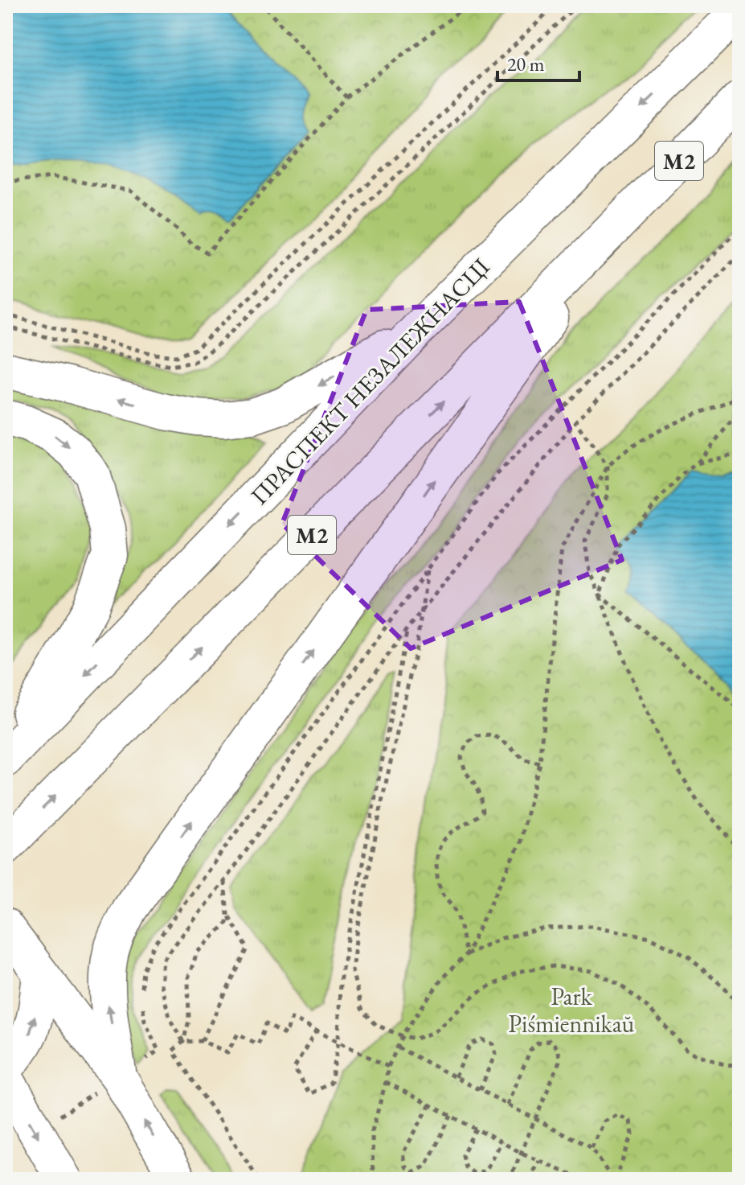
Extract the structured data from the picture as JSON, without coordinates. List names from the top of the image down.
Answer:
{
  "streets": {
    "main road": ["М2", "ПРАСПЕКТ НЕЗАЛЕЖНАСЦІ"]
  },
  "parks": ["Park Piśmiennikaŭ"],
  "scale_bar": "20 m"
}
